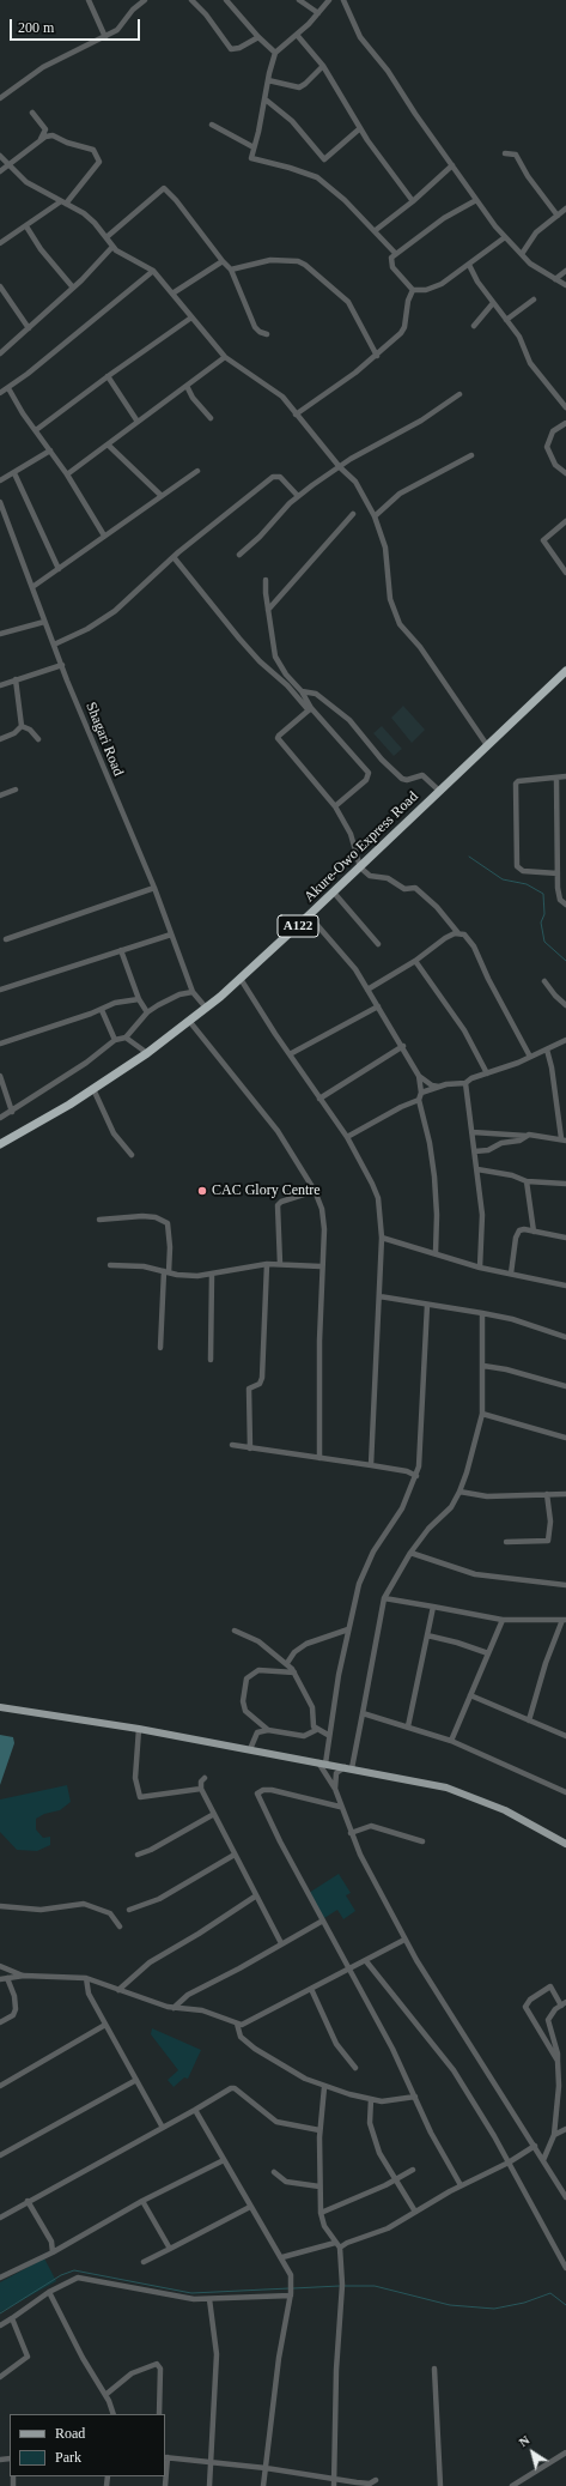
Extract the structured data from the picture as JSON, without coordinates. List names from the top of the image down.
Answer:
{
  "streets": {
    "highway": ["Akure-Owo Express Road", "A122"],
    "street": ["Shagari Road"]
  },
  "places": ["CAC Glory Centre"],
  "legend": ["Road", "Park"],
  "scale_bar": "200 m",
  "north": "top left"
}
